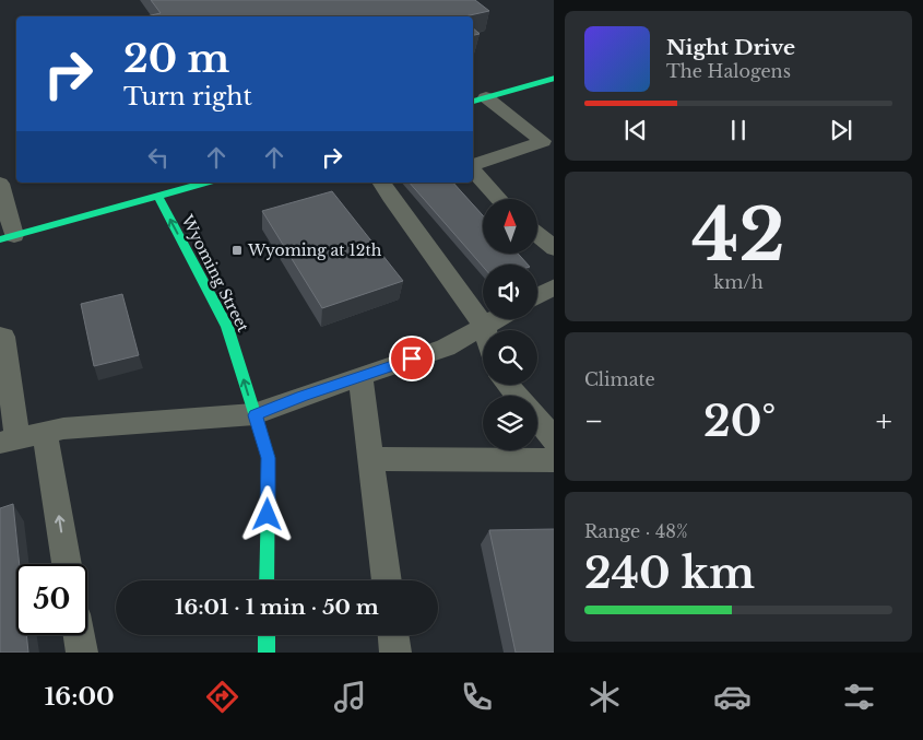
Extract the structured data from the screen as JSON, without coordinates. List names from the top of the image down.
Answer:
{
  "streets": {
    "main road": ["Wyoming Street"]
  },
  "one_way": ["Wyoming Street"],
  "places": {
    "transit": ["Wyoming at 12th"]
  },
  "north": "top",
  "page": {
    "turn": ["20 m", "Turn right"],
    "song": ["Night Drive", "The Halogens"],
    "tile": [
      ["42", "km/h"],
      "Climate",
      ["Range · 48%", "240 km"]
    ],
    "heat": ["−", "20°", "+"],
    "limit": "50",
    "trip": "16:01 · 1 min · 50 m",
    "tabs": "16:00"
  }
}
